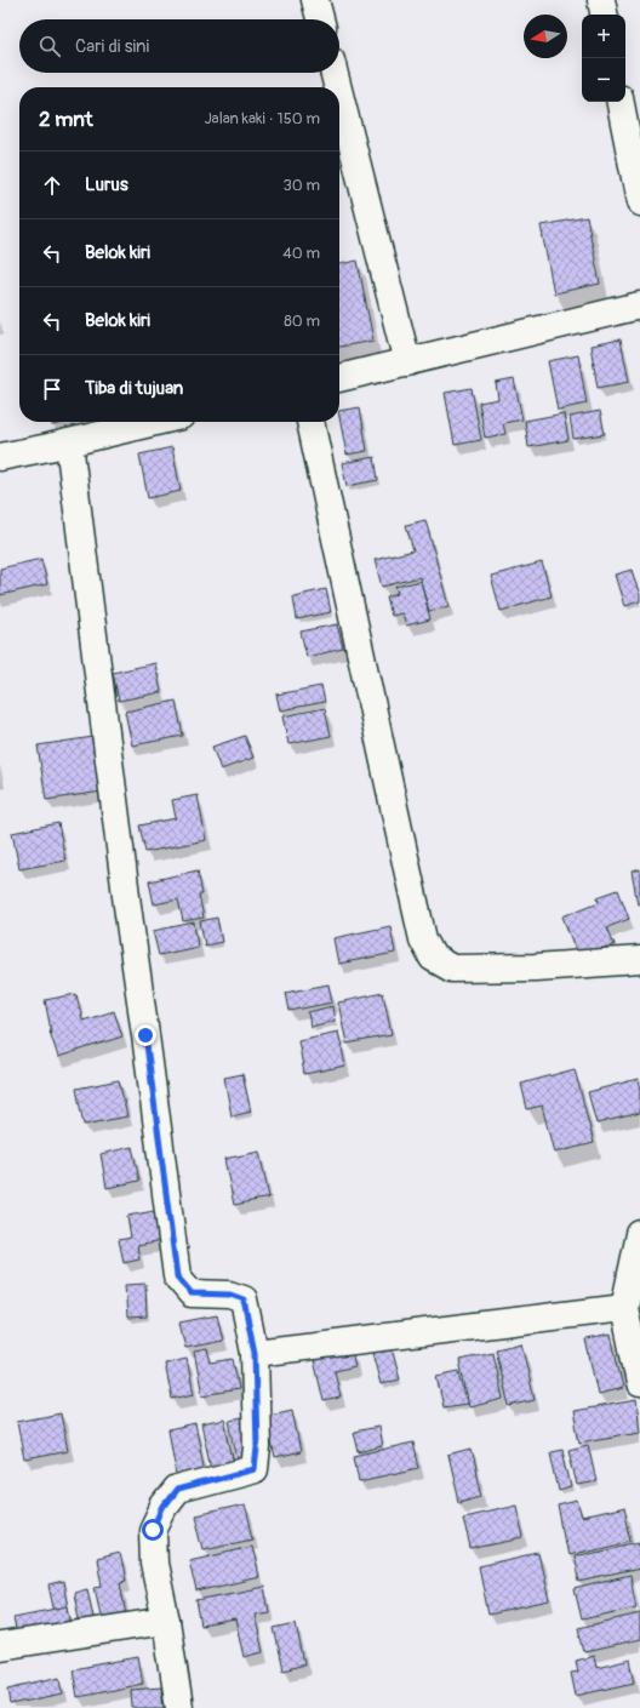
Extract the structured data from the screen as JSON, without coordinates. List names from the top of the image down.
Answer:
{
  "north": "left",
  "page": {
    "map_buttons": ["+", "−"],
    "search": "Cari di sini",
    "heading": ["2 mnt", "Jalan kaki · 150 m"],
    "list": [
      ["Lurus", "30 m"],
      ["Belok kiri", "40 m"],
      ["Belok kiri", "80 m"],
      "Tiba di tujuan"
    ]
  }
}
